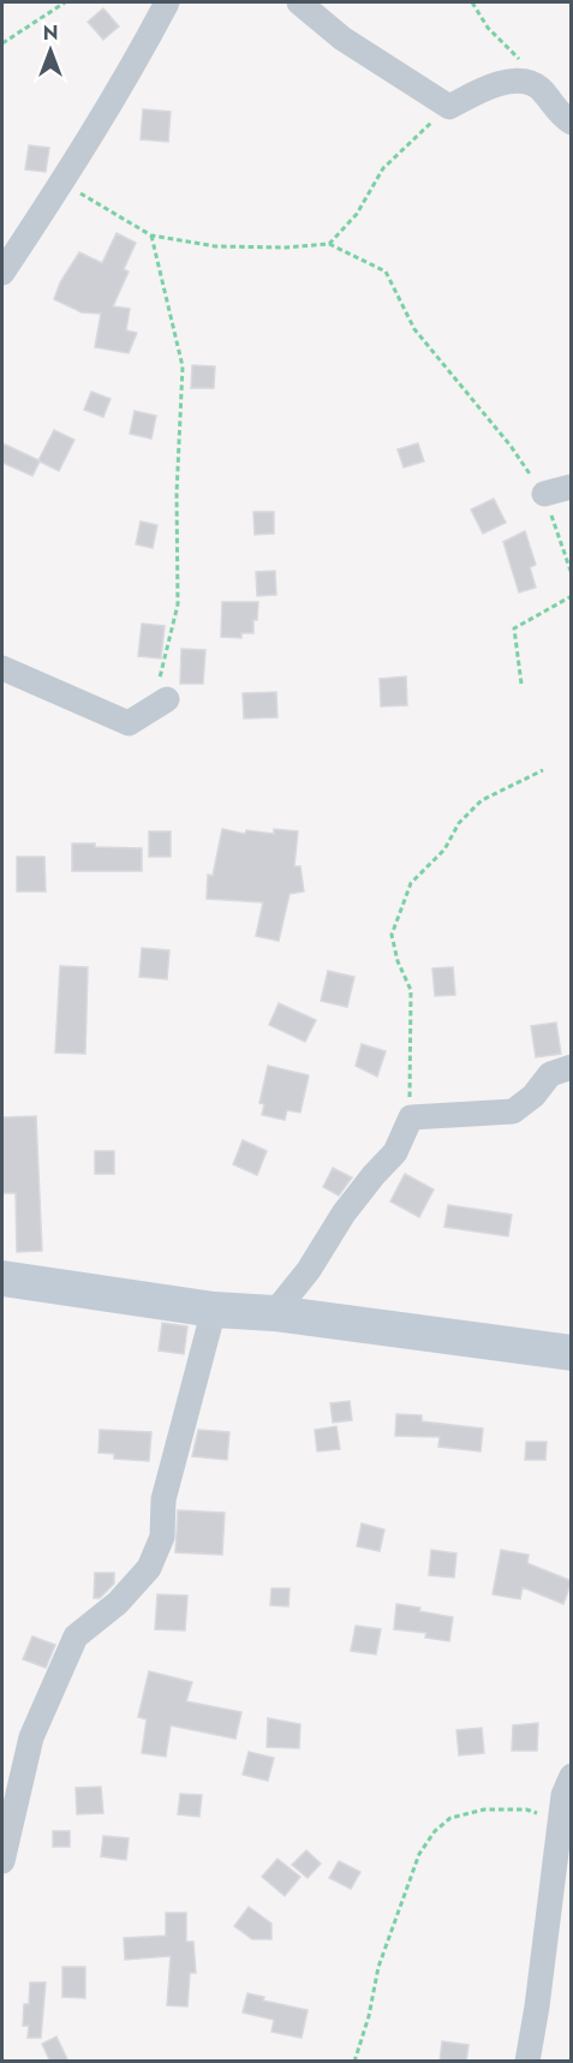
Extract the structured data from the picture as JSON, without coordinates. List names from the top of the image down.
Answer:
{
  "north": "top"
}
